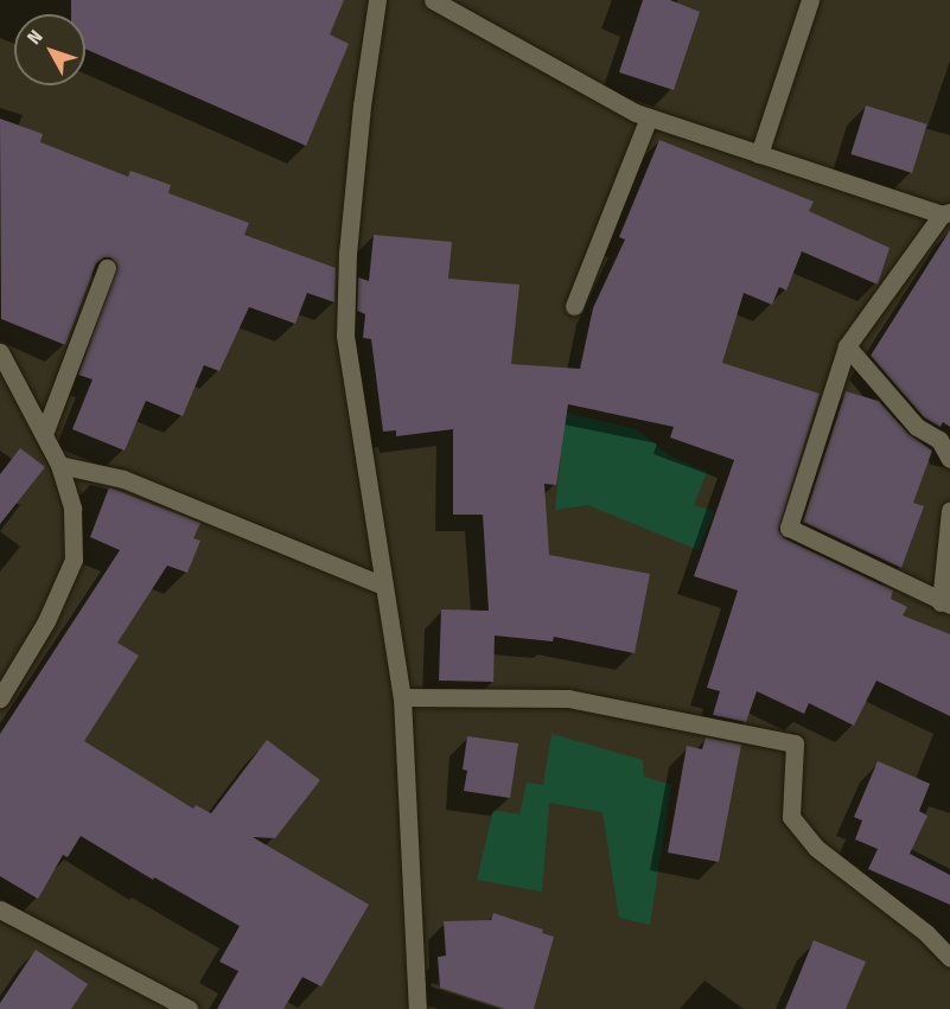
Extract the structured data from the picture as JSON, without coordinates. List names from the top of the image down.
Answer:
{
  "north": "top left"
}
